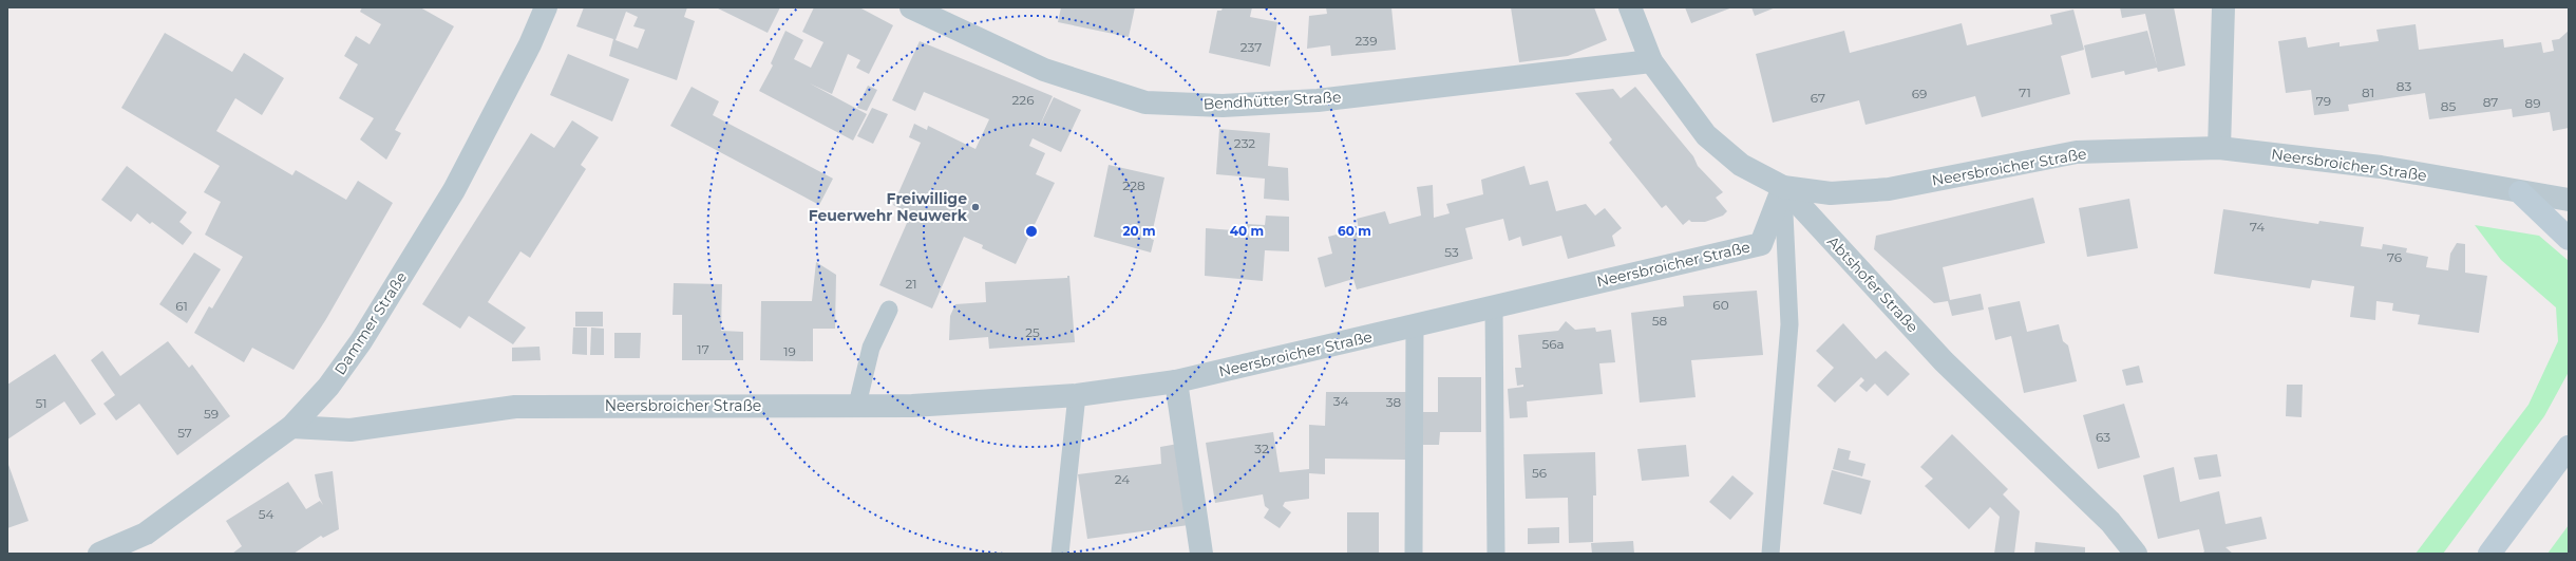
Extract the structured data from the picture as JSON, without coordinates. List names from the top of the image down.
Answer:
{
  "streets": {
    "street": [
      "Bendhütter Straße",
      "Neersbroicher Straße",
      "Abtshofer Straße",
      "Dammer Straße"
    ]
  },
  "crossings": [
    ["Bendhütter Straße", "Abtshofer Straße"],
    ["Neersbroicher Straße", "Abtshofer Straße"],
    ["Neersbroicher Straße", "Dammer Straße"]
  ],
  "places": ["Freiwillige Feuerwehr Neuwerk"],
  "house_numbers": [
    "239",
    "237",
    "83",
    "71",
    "81",
    "69",
    "67",
    "226",
    "79",
    "87",
    "89",
    "85",
    "232",
    "228",
    "74",
    "53",
    "76",
    "21",
    "60",
    "61",
    "58",
    "25",
    "56a",
    "17",
    "19",
    "34",
    "38",
    "51",
    "59",
    "57",
    "63",
    "32",
    "56",
    "24",
    "54"
  ],
  "rings": ["20 m", "40 m", "60 m"]
}
